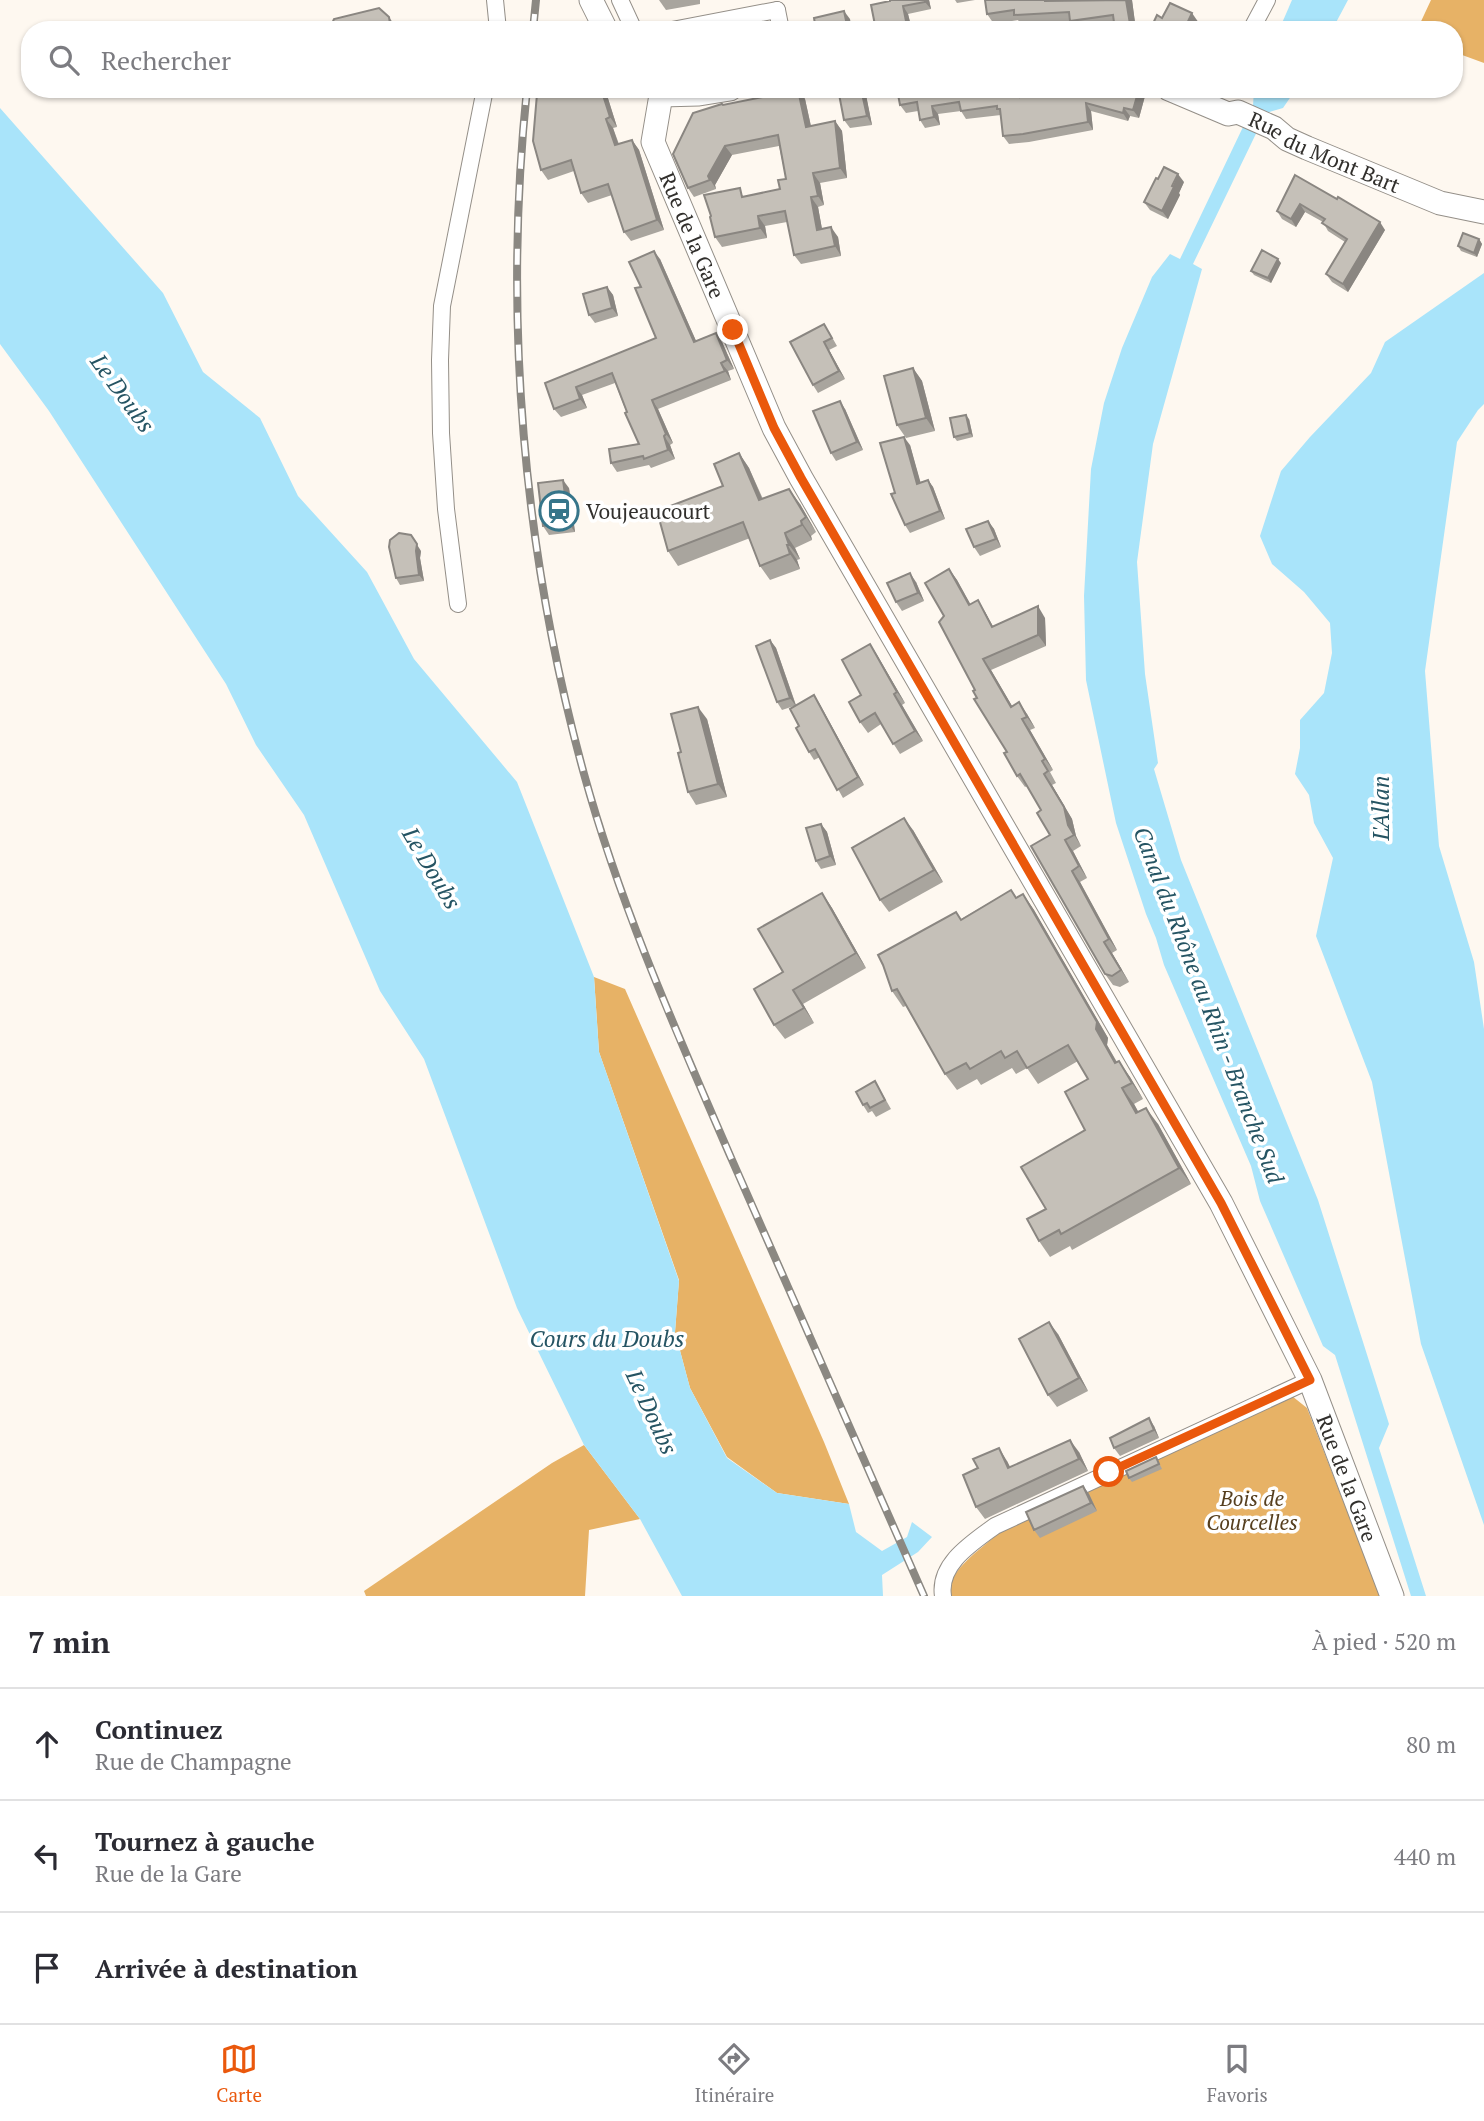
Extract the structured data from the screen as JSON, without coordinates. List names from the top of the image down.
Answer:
{
  "streets": {
    "main road": ["Rue du Mont Bart", "Rue de la Gare"]
  },
  "water": [
    "Le Doubs",
    "L'Allan",
    "Canal du Rhône au Rhin - Branche Sud",
    "Cours du Doubs"
  ],
  "parks": ["Bois de Courcelles"],
  "places": {
    "station": ["Voujeaucourt"]
  },
  "page": {
    "search": "Rechercher",
    "heading": ["7 min", "À pied · 520 m"],
    "list": [
      ["Continuez", "Rue de Champagne", "80 m"],
      ["Tournez à gauche", "Rue de la Gare", "440 m"],
      "Arrivée à destination"
    ],
    "nav": ["Carte", "Itinéraire", "Favoris"]
  }
}
